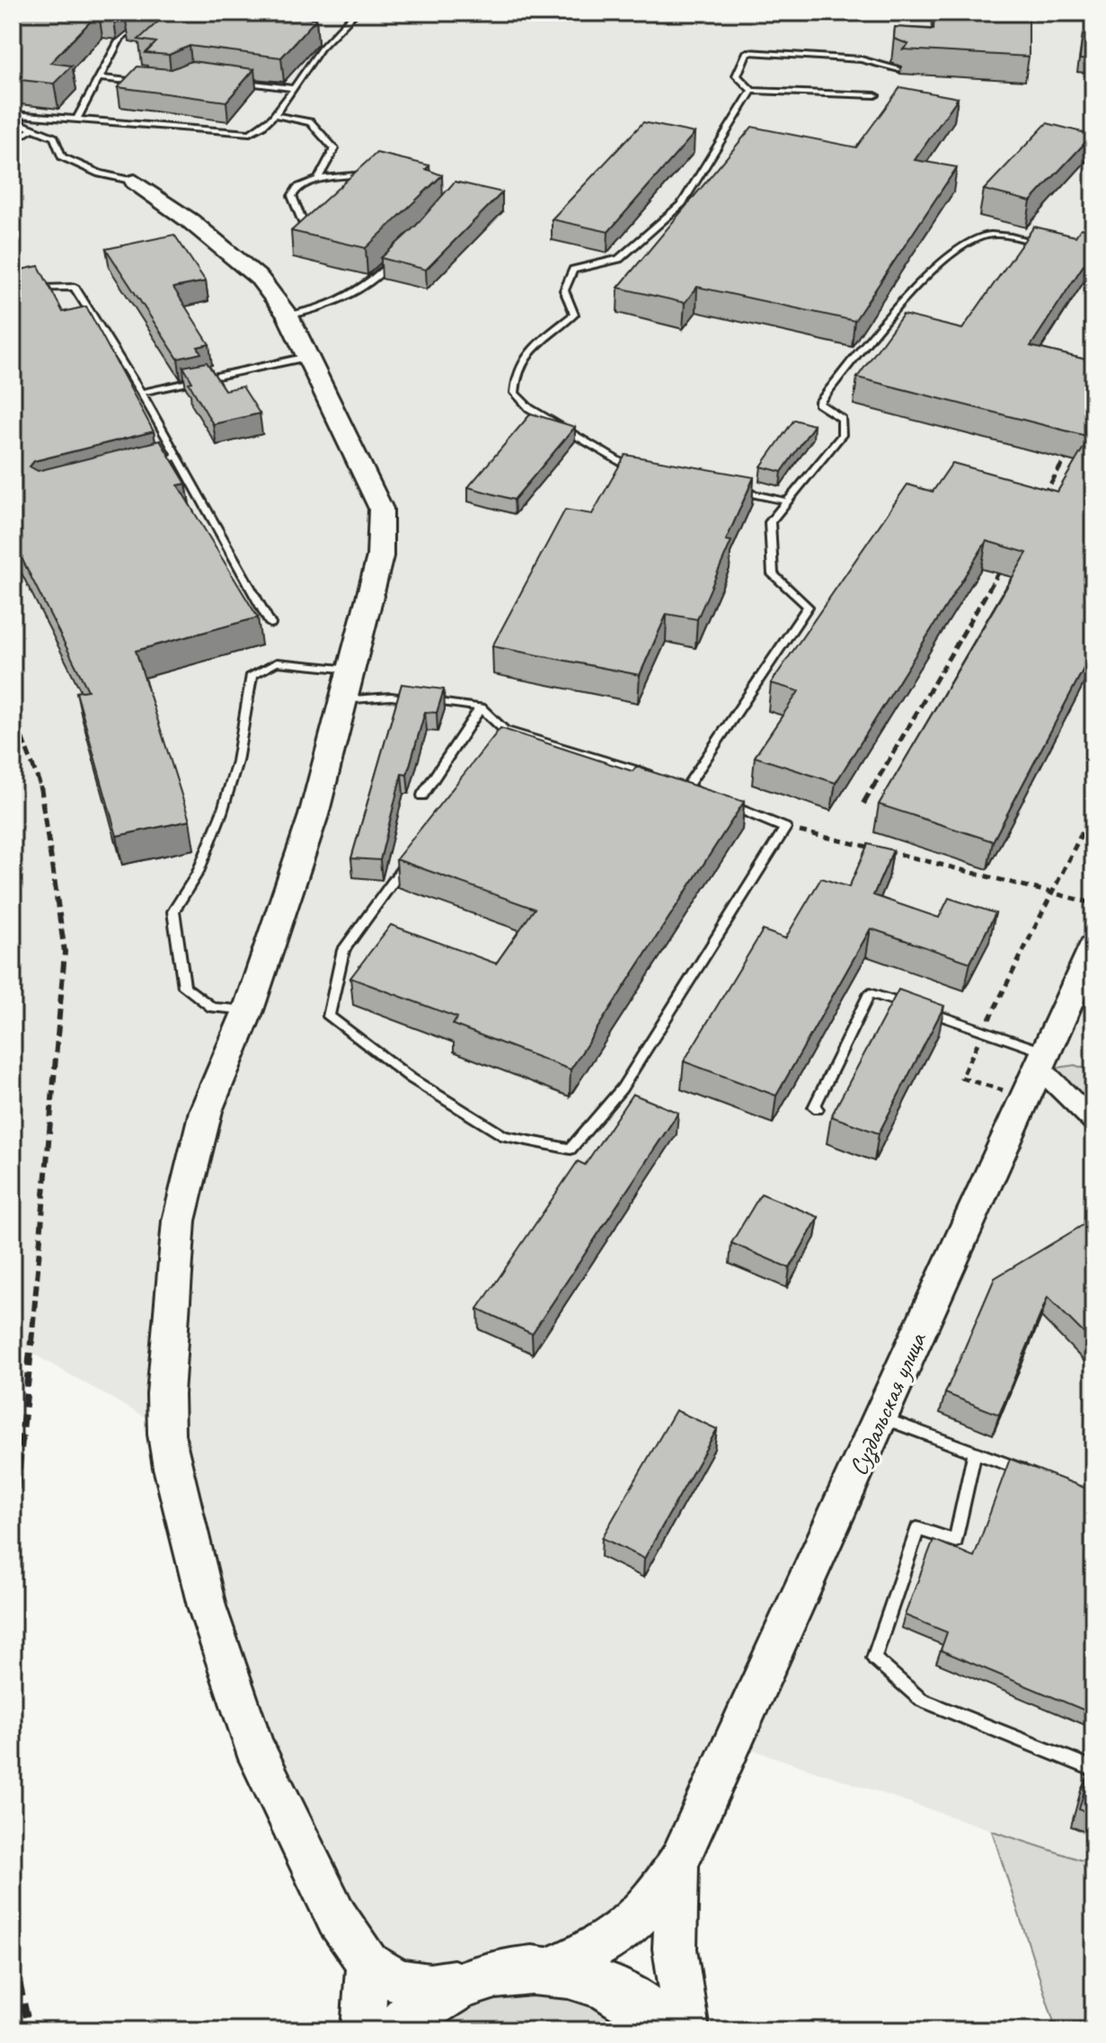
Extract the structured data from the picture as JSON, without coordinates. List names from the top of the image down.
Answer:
{
  "streets": {
    "street": ["Суздальская улица"]
  }
}
